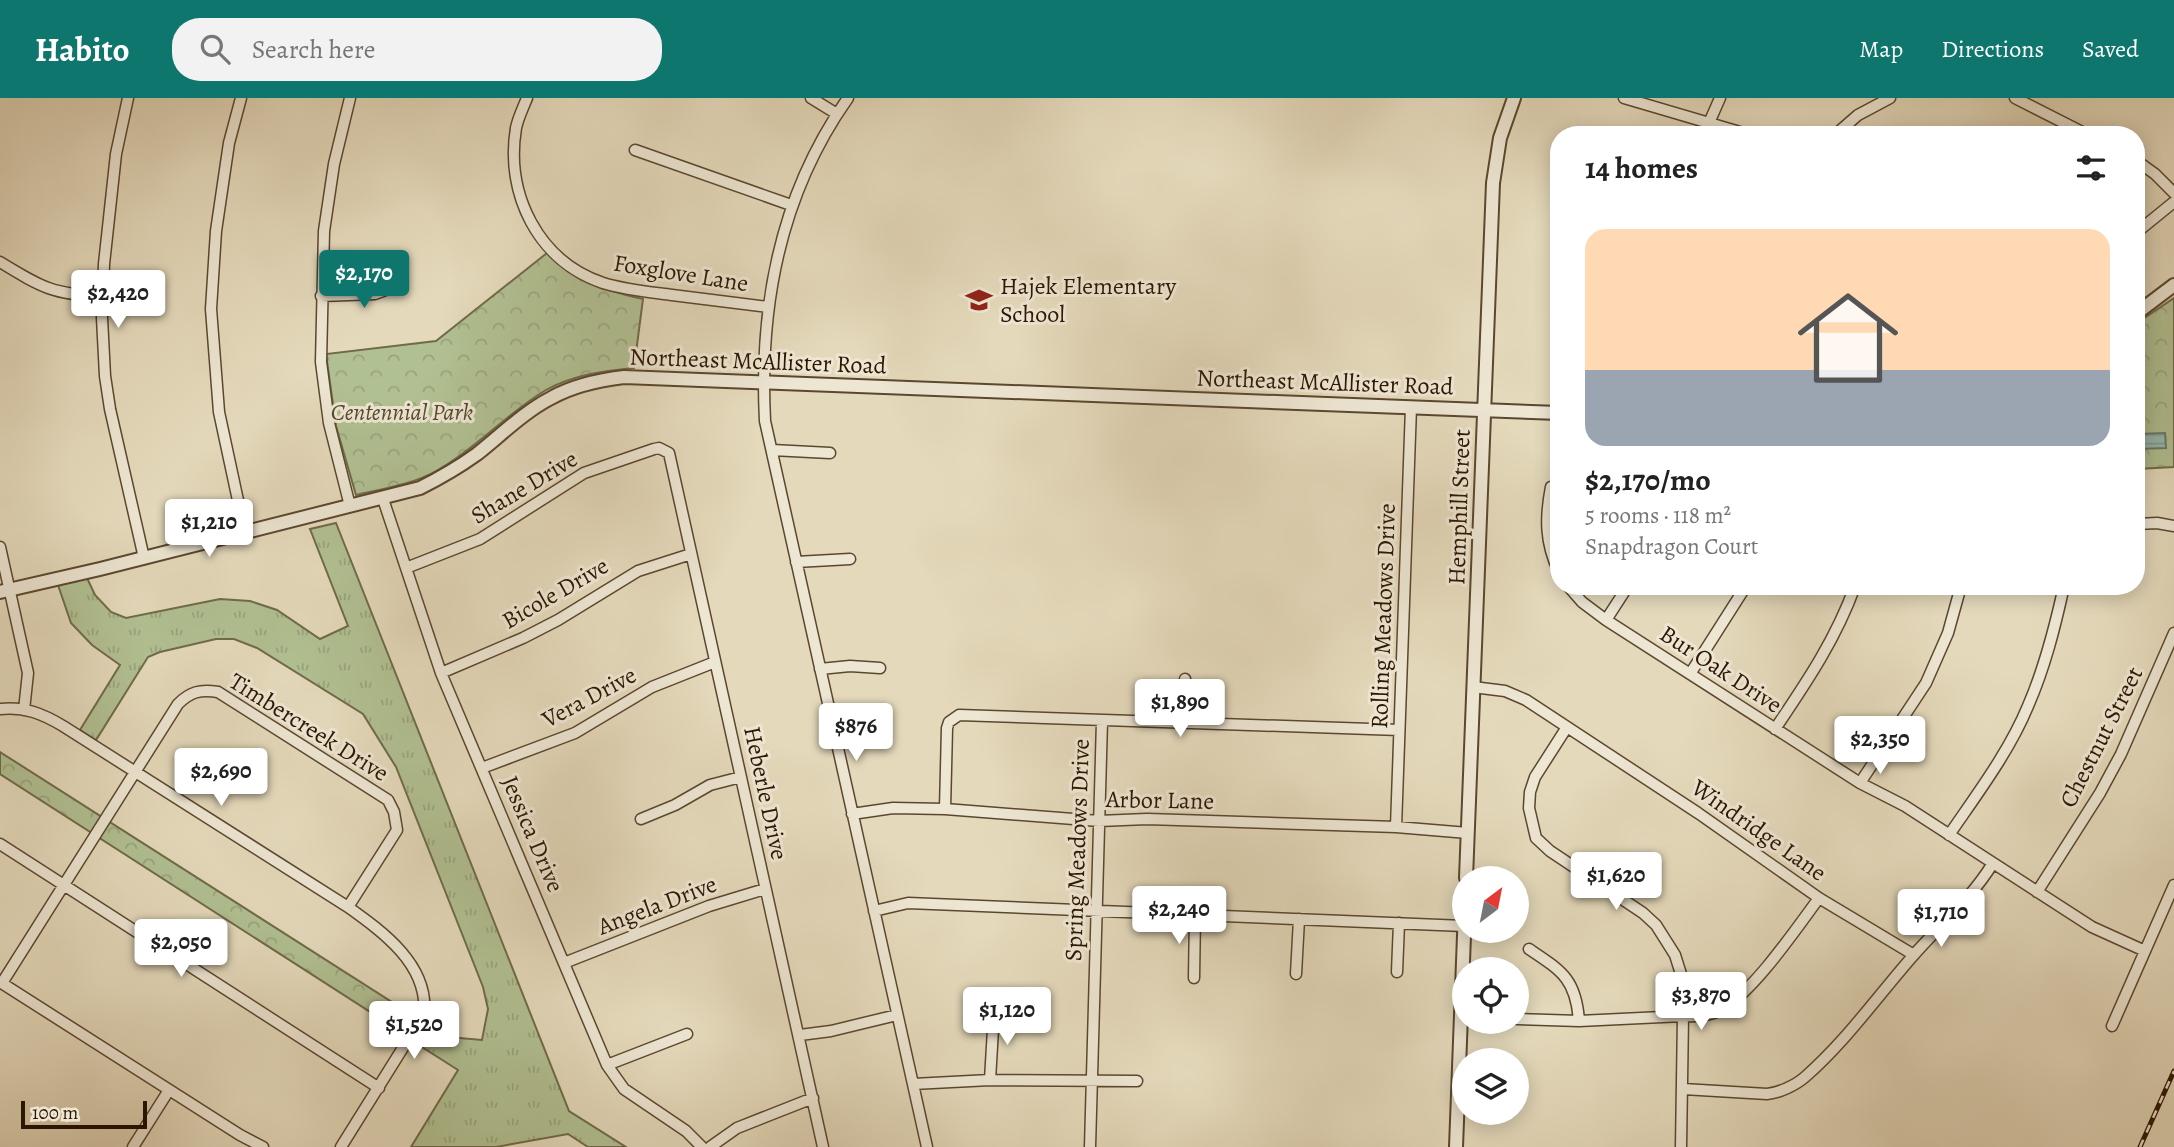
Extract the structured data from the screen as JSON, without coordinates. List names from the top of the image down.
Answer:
{
  "streets": {
    "street": [
      "Foxglove Lane",
      "Northeast McAllister Road",
      "Shane Drive",
      "Hemphill Street",
      "Bicole Drive",
      "Rolling Meadows Drive",
      "Bur Oak Drive",
      "Vera Drive",
      "Timbercreek Drive",
      "Chestnut Street",
      "Heberle Drive",
      "Arbor Lane",
      "Windridge Lane",
      "Jessica Drive",
      "Spring Meadows Drive",
      "Angela Drive"
    ]
  },
  "crossings": [
    ["Northeast McAllister Road", "Hemphill Street"],
    ["Northeast McAllister Road", "Rolling Meadows Drive"],
    ["Northeast McAllister Road", "Jessica Drive"],
    ["Shane Drive", "Heberle Drive"],
    ["Shane Drive", "Jessica Drive"],
    ["Hemphill Street", "Arbor Lane"],
    ["Hemphill Street", "Windridge Lane"],
    ["Bicole Drive", "Heberle Drive"],
    ["Bicole Drive", "Jessica Drive"],
    ["Rolling Meadows Drive", "Arbor Lane"],
    ["Bur Oak Drive", "Chestnut Street"],
    ["Vera Drive", "Heberle Drive"],
    ["Vera Drive", "Jessica Drive"],
    ["Heberle Drive", "Angela Drive"],
    ["Arbor Lane", "Spring Meadows Drive"],
    ["Jessica Drive", "Angela Drive"]
  ],
  "parks": ["Centennial Park"],
  "places": {
    "school or university": ["Hajek Elementary School"]
  },
  "scale_bar": "100 m",
  "north": "top right",
  "page": {
    "header": "Habito",
    "search": "Search here",
    "nav": ["Map", "Directions", "Saved"],
    "heading": "14 homes",
    "list": [
      {
        "name": "$2,170/mo",
        "note": "5 rooms · 118 m² · Snapdragon Court"
      }
    ],
    "price": [
      "$2,170",
      "$2,420",
      "$1,210",
      "$1,890",
      "$876",
      "$2,350",
      "$2,690",
      "$1,620",
      "$2,240",
      "$1,710",
      "$2,050",
      "$3,870",
      "$1,120",
      "$1,520"
    ],
    "scale": "100 m"
  }
}
